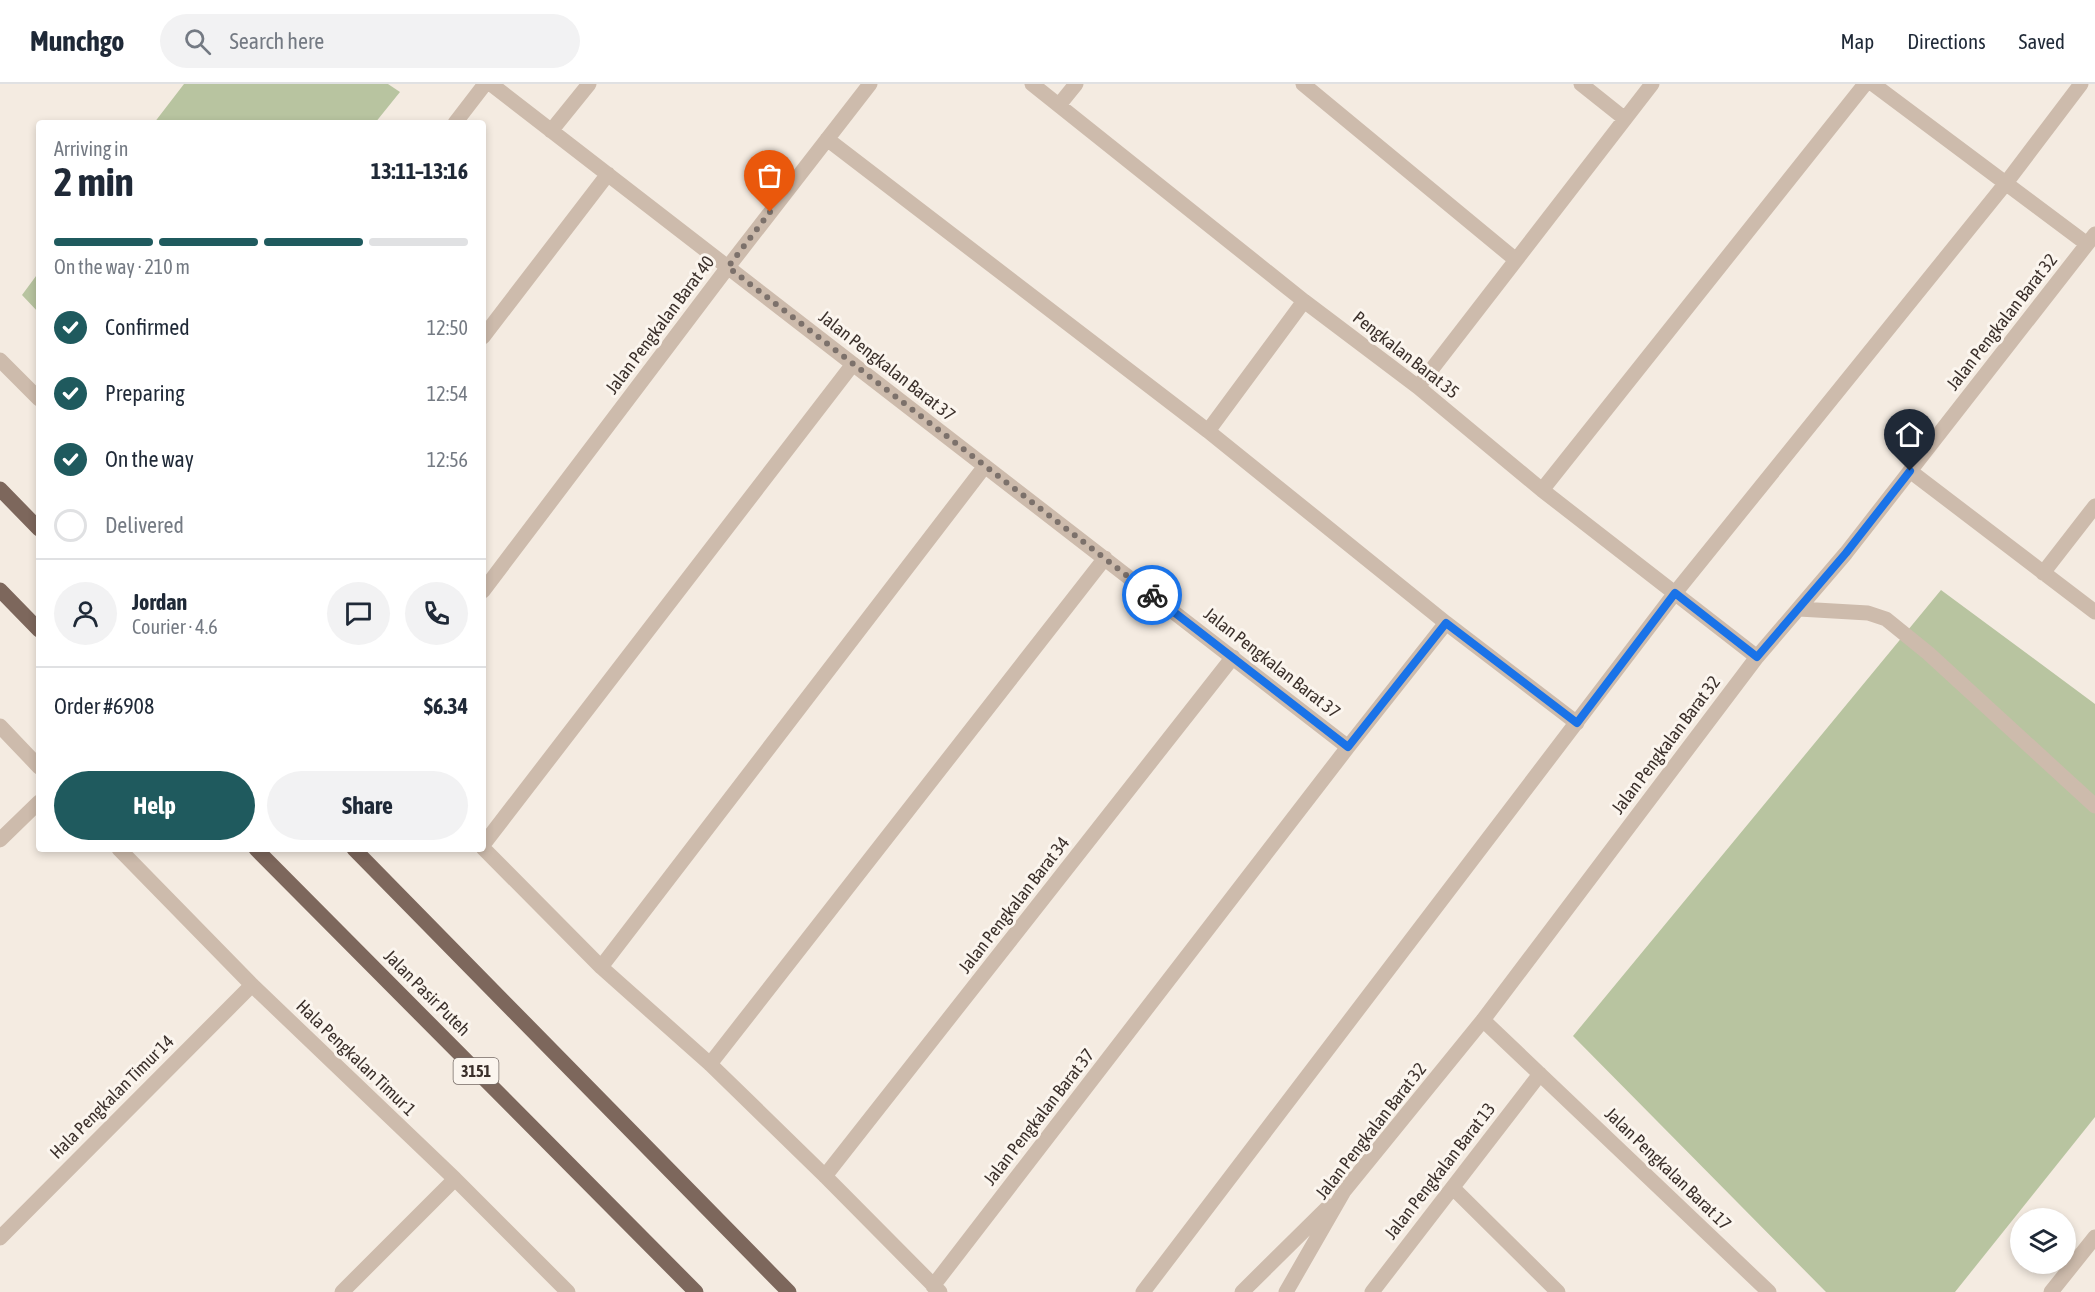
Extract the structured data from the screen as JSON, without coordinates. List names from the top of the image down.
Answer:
{
  "streets": {
    "main road": ["Jalan Pasir Puteh", "3151"],
    "street": [
      "Jalan Pengkalan Barat 32",
      "Jalan Pengkalan Barat 40",
      "Pengkalan Barat 35",
      "Jalan Pengkalan Barat 37",
      "Jalan Pengkalan Barat 34",
      "Hala Pengkalan Timur 1",
      "Hala Pengkalan Timur 14",
      "Jalan Pengkalan Barat 17",
      "Jalan Pengkalan Barat 13"
    ]
  },
  "crossings": [
    ["Jalan Pengkalan Barat 32", "Pengkalan Barat 35"],
    ["Jalan Pengkalan Barat 32", "Jalan Pengkalan Barat 17"],
    ["Jalan Pengkalan Barat 40", "Jalan Pengkalan Barat 37"],
    ["Jalan Pengkalan Barat 37", "Jalan Pengkalan Barat 34"],
    ["Hala Pengkalan Timur 1", "Hala Pengkalan Timur 14"],
    ["Jalan Pengkalan Barat 17", "Jalan Pengkalan Barat 13"]
  ],
  "page": {
    "header": "Munchgo",
    "search": "Search here",
    "nav": ["Map", "Directions", "Saved"],
    "heading": ["2 min", "Arriving in", "13:11–13:16"],
    "panel": [
      "Jordan",
      "Courier · 4.6",
      "Order #6908",
      "$6.34"
    ],
    "bar": "On the way · 210 m",
    "list": [
      ["Confirmed", "12:50"],
      ["Preparing", "12:54"],
      ["On the way", "12:56"],
      "Delivered"
    ],
    "buttons": ["Help", "Share"]
  }
}
